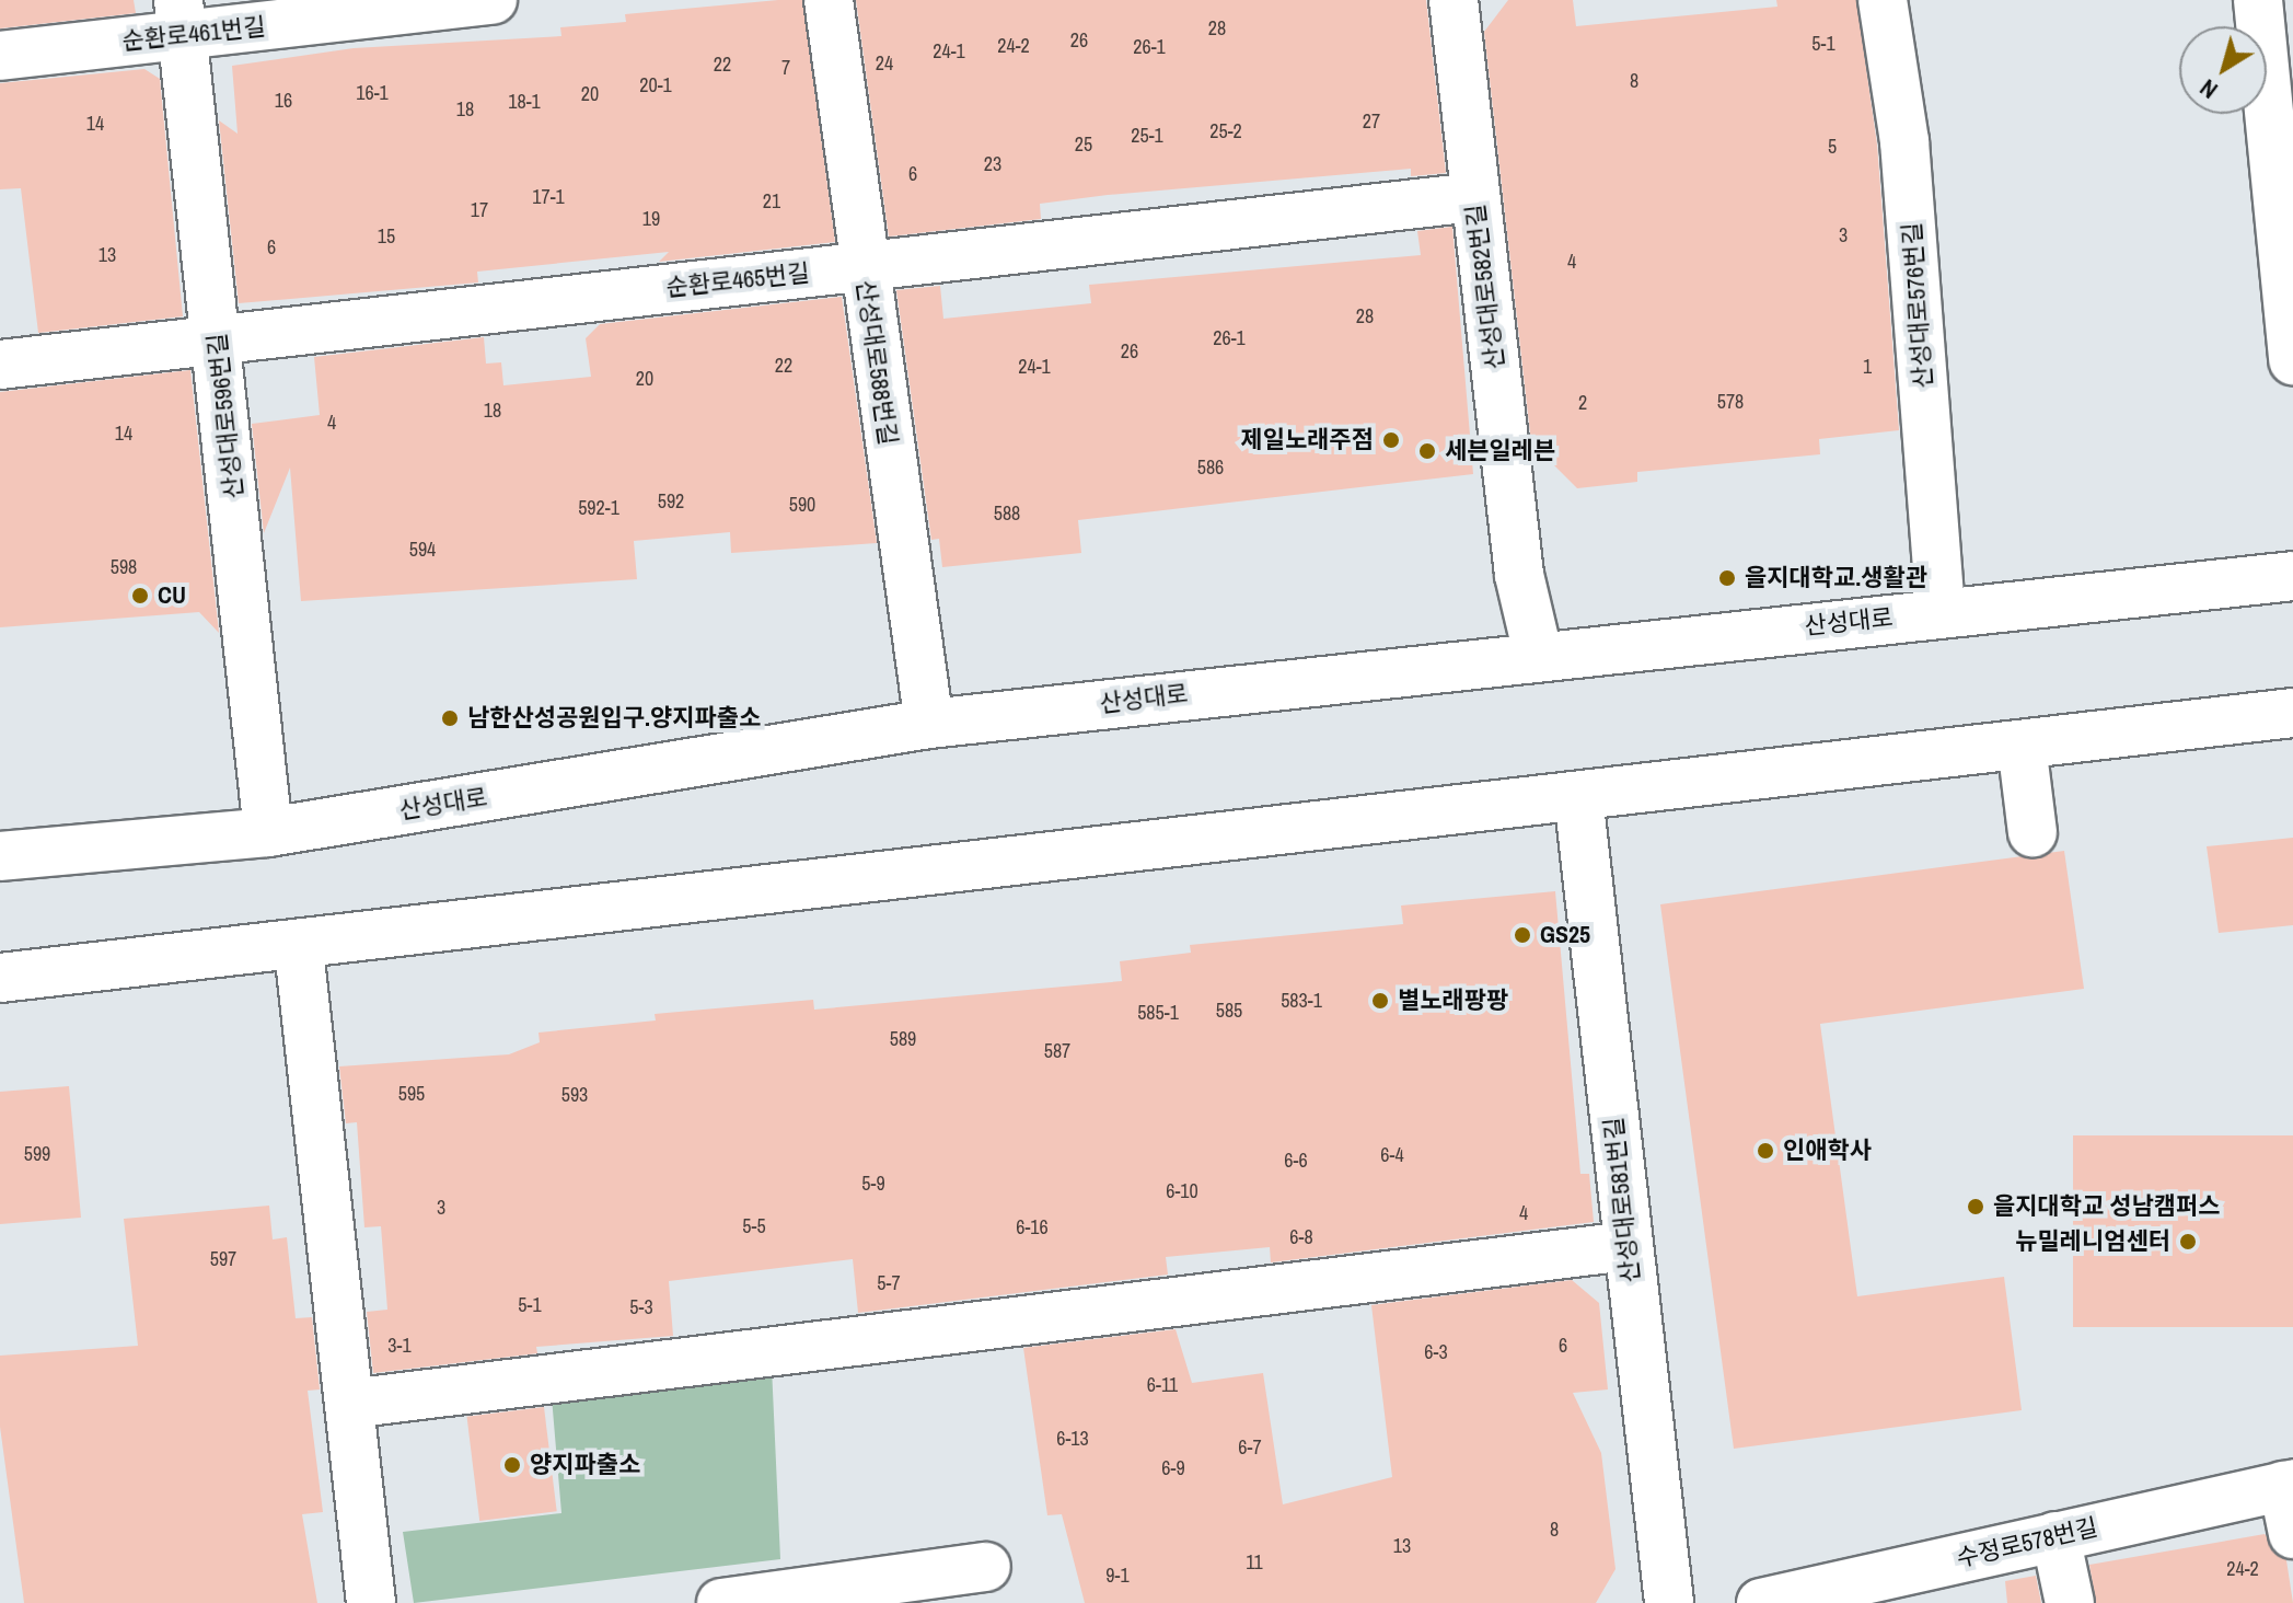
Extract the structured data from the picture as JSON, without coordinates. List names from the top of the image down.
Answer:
{
  "streets": {
    "street": [
      "순환로461번길",
      "순환로465번길",
      "산성대로582번길",
      "산성대로576번길",
      "산성대로588번길",
      "산성대로596번길",
      "산성대로",
      "산성대로581번길",
      "수정로578번길"
    ]
  },
  "crossings": [
    ["순환로461번길", "산성대로596번길"],
    ["순환로465번길", "산성대로582번길"],
    ["순환로465번길", "산성대로588번길"],
    ["순환로465번길", "산성대로596번길"],
    ["산성대로582번길", "산성대로"],
    ["산성대로576번길", "산성대로"],
    ["산성대로588번길", "산성대로"],
    ["산성대로596번길", "산성대로"]
  ],
  "places": [
    "제일노래주점",
    "세븐일레븐",
    "을지대학교.생활관",
    "CU",
    "남한산성공원입구.양지파출소",
    "GS25",
    "별노래팡팡",
    "인애학사",
    "을지대학교 성남캠퍼스",
    "뉴밀레니엄센터",
    "양지파출소"
  ],
  "house_numbers": [
    "28",
    "26",
    "5-1",
    "24-2",
    "26-1",
    "24-1",
    "24",
    "22",
    "7",
    "8",
    "20-1",
    "16-1",
    "20",
    "16",
    "18-1",
    "18",
    "27",
    "14",
    "25-2",
    "25-1",
    "25",
    "5",
    "23",
    "6",
    "17-1",
    "21",
    "17",
    "19",
    "3",
    "15",
    "6",
    "13",
    "4",
    "28",
    "26-1",
    "26",
    "22",
    "24-1",
    "1",
    "20",
    "578",
    "2",
    "18",
    "4",
    "14",
    "586",
    "592",
    "590",
    "592-1",
    "588",
    "594",
    "598",
    "583-1",
    "585",
    "585-1",
    "589",
    "587",
    "595",
    "593",
    "599",
    "6-4",
    "6-6",
    "5-9",
    "6-10",
    "3",
    "4",
    "5-5",
    "6-16",
    "6-8",
    "597",
    "5-7",
    "5-1",
    "5-3",
    "3-1",
    "6",
    "6-3",
    "6-11",
    "6-13",
    "6-7",
    "6-9",
    "8",
    "13",
    "11",
    "24-2",
    "9-1"
  ],
  "north": "bottom left"
}
